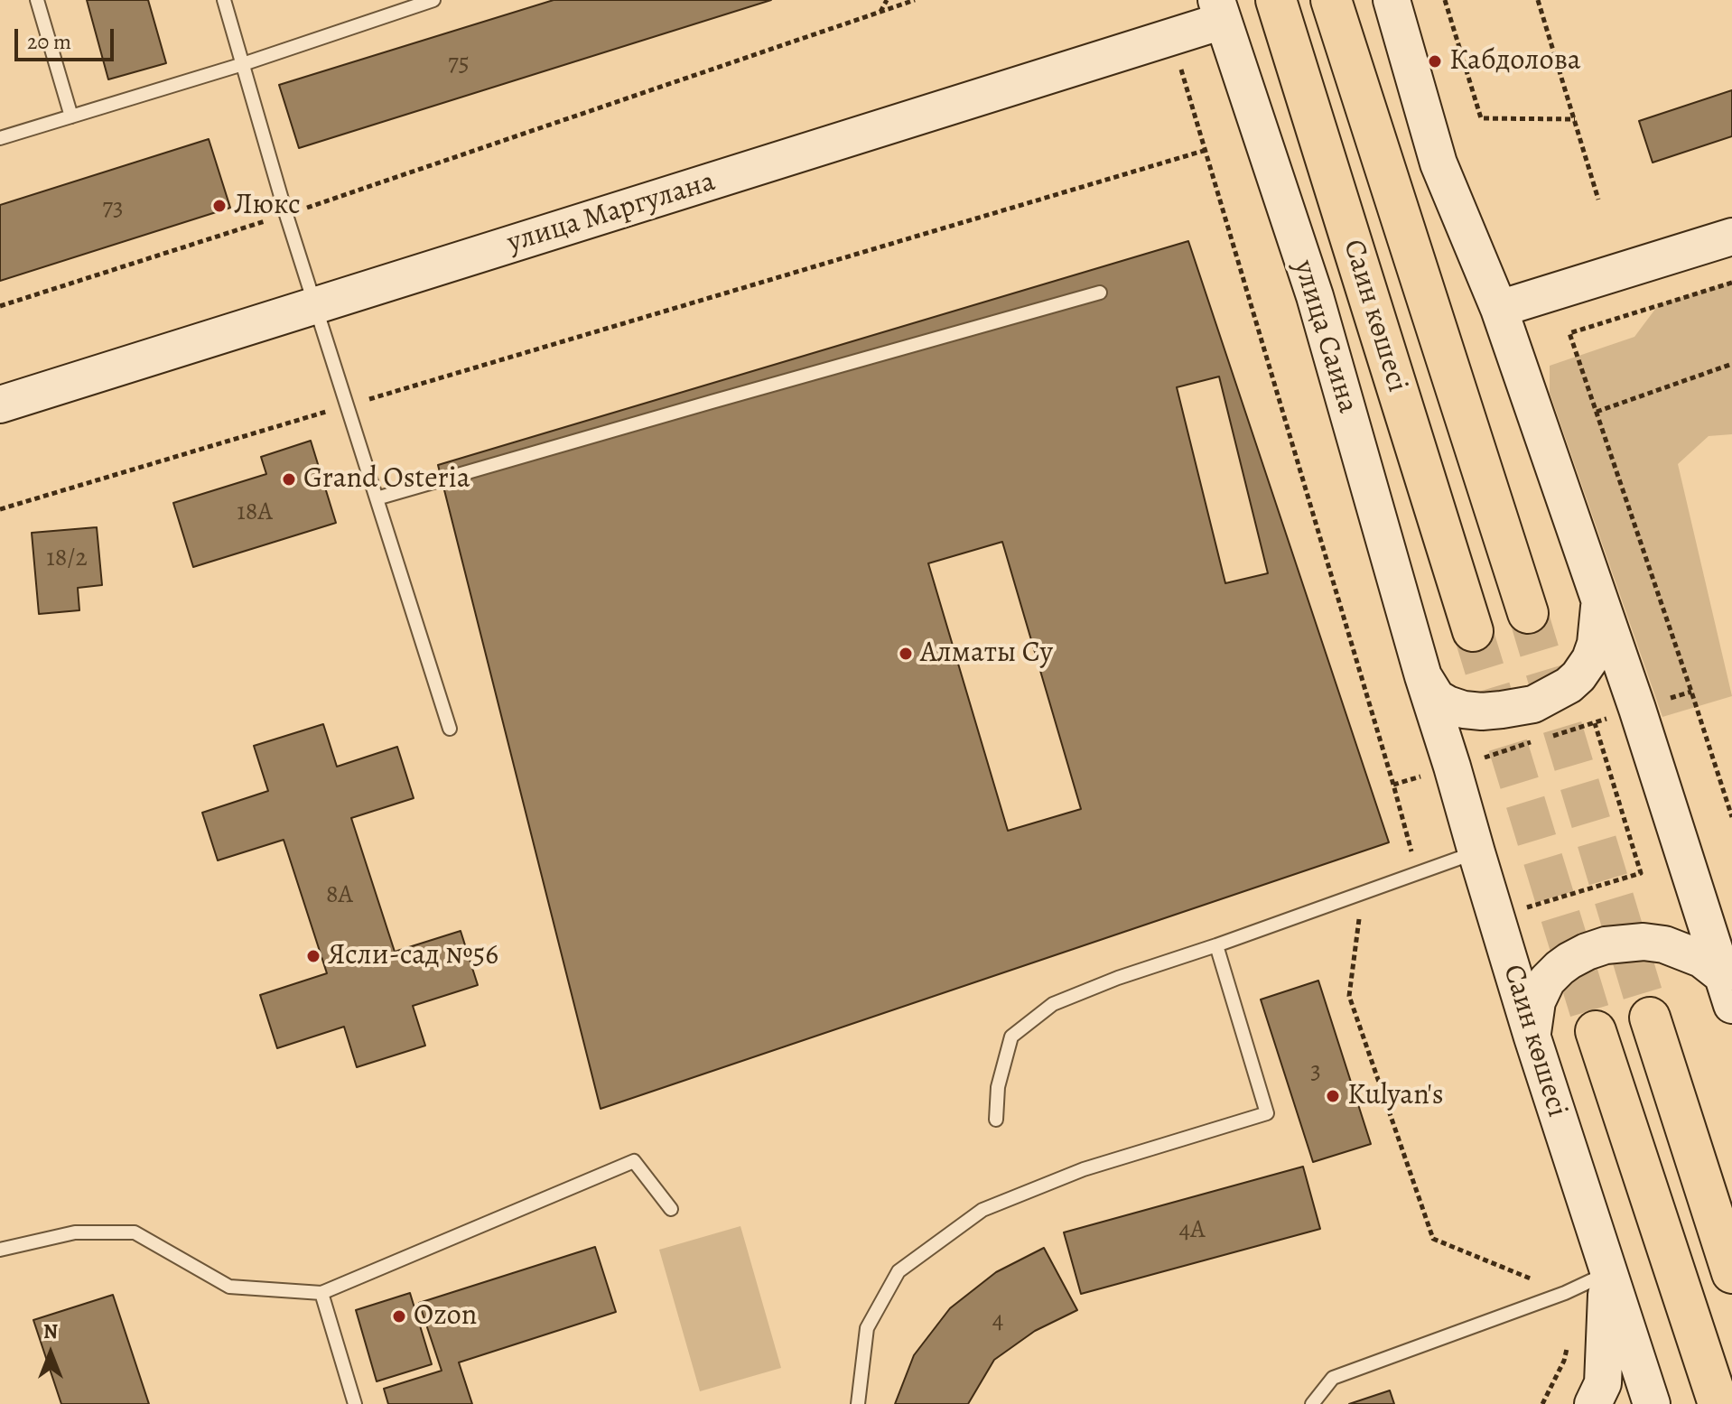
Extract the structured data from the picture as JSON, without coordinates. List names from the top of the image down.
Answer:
{
  "streets": {
    "main road": ["улица Маргулана", "Саин көшесі", "улица Саина"]
  },
  "crossings": [
    ["улица Маргулана", "улица Саина"],
    ["Саин көшесі", "улица Саина"]
  ],
  "places": [
    "Кабдолова",
    "Люкс",
    "Grand Osteria",
    "Алматы Су",
    "Ясли-сад №56",
    "Kulyan's",
    "Ozon"
  ],
  "house_numbers": [
    "75",
    "73",
    "18А",
    "18/2",
    "8А",
    "3",
    "4А",
    "4"
  ],
  "scale_bar": "20 m",
  "north": "top"
}
